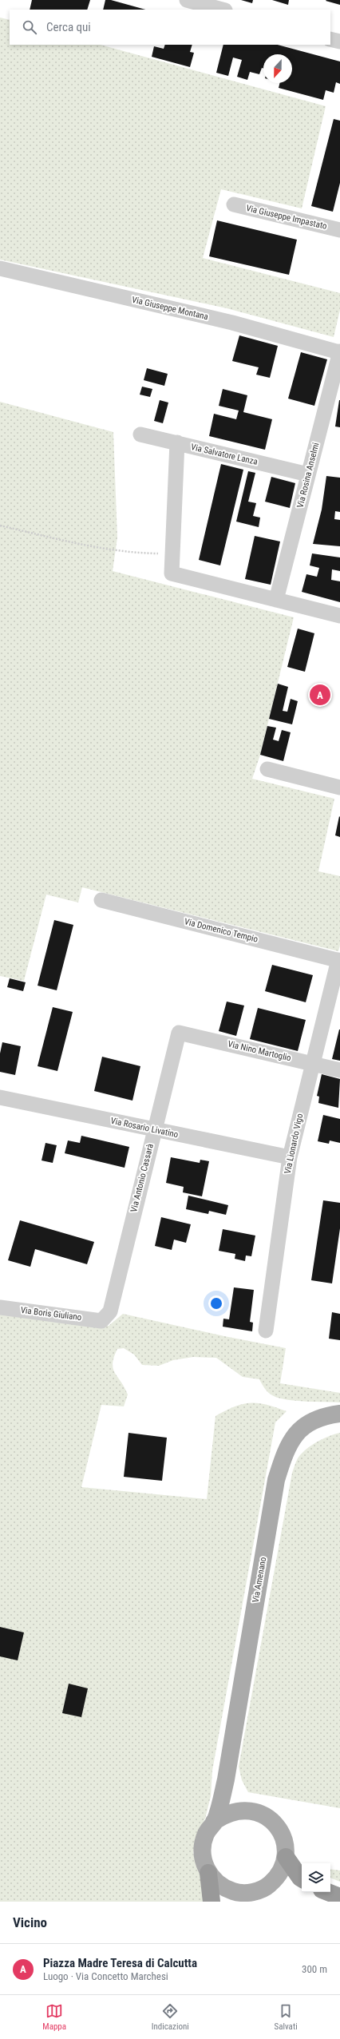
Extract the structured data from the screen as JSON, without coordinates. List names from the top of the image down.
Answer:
{
  "streets": {
    "main road": ["Via Amenano"],
    "street": [
      "Via Giuseppe Impastato",
      "Via Giuseppe Montana",
      "Via Salvatore Lanza",
      "Via Rosina Anselmi",
      "Via Domenico Tempio",
      "Via Nino Martoglio",
      "Via Rosario Livatino",
      "Via Lionardo Vigo",
      "Via Antonio Cassarà",
      "Via Boris Giuliano"
    ]
  },
  "crossings": [
    ["Via Giuseppe Montana", "Via Rosina Anselmi"],
    ["Via Salvatore Lanza", "Via Rosina Anselmi"],
    ["Via Domenico Tempio", "Via Lionardo Vigo"],
    ["Via Nino Martoglio", "Via Lionardo Vigo"],
    ["Via Nino Martoglio", "Via Antonio Cassarà"],
    ["Via Rosario Livatino", "Via Lionardo Vigo"],
    ["Via Rosario Livatino", "Via Antonio Cassarà"],
    ["Via Antonio Cassarà", "Via Boris Giuliano"]
  ],
  "north": "bottom",
  "page": {
    "search": "Cerca qui",
    "pins": "A",
    "heading": "Vicino",
    "list": [
      {
        "mark": "A",
        "name": "Piazza Madre Teresa di Calcutta",
        "note": "Luogo · Via Concetto Marchesi",
        "value": "300 m"
      }
    ],
    "nav": ["Mappa", "Indicazioni", "Salvati"]
  }
}
